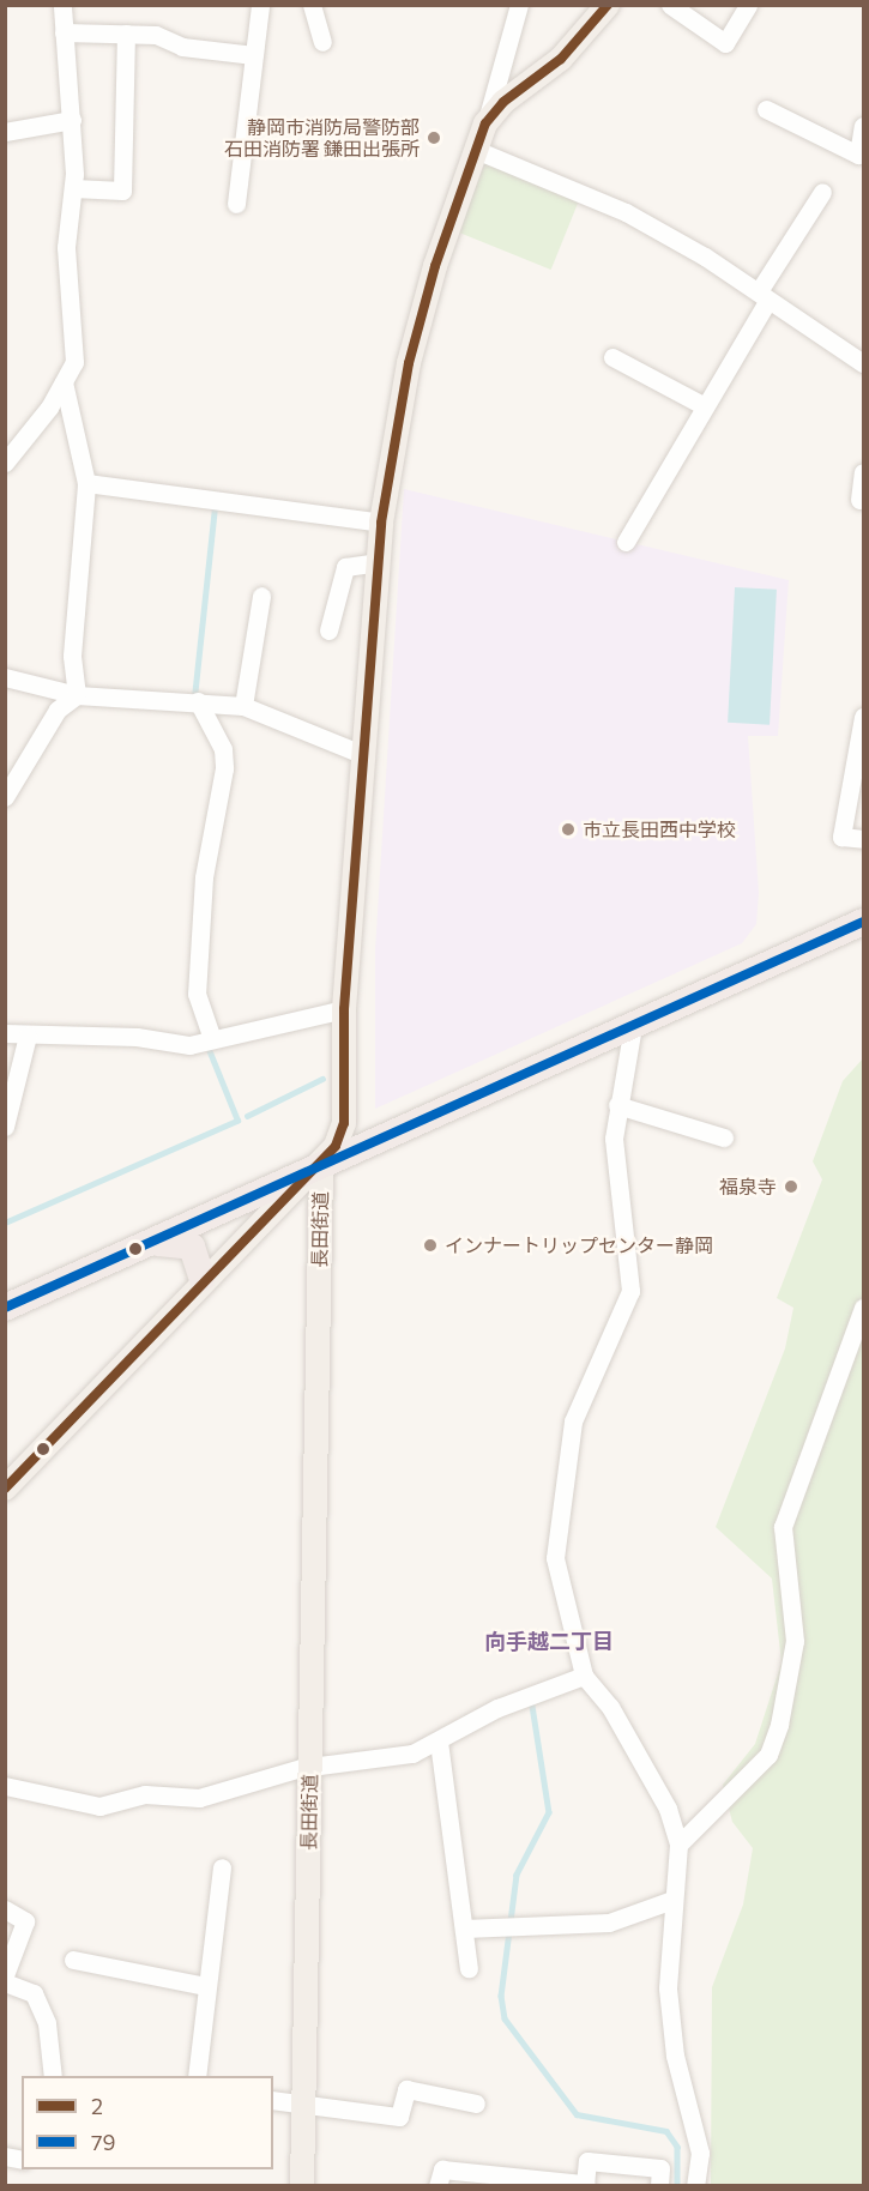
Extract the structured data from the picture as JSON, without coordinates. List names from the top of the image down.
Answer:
{
  "streets": {
    "main road": ["長田街道"]
  },
  "districts": ["向手越二丁目"],
  "places": [
    "静岡市消防局警防部 石田消防署 鎌田出張所",
    "市立長田西中学校",
    "福泉寺",
    "インナートリップセンター静岡"
  ],
  "lines": ["transit line 2", "transit line 79"],
  "legend": ["2", "79"]
}
